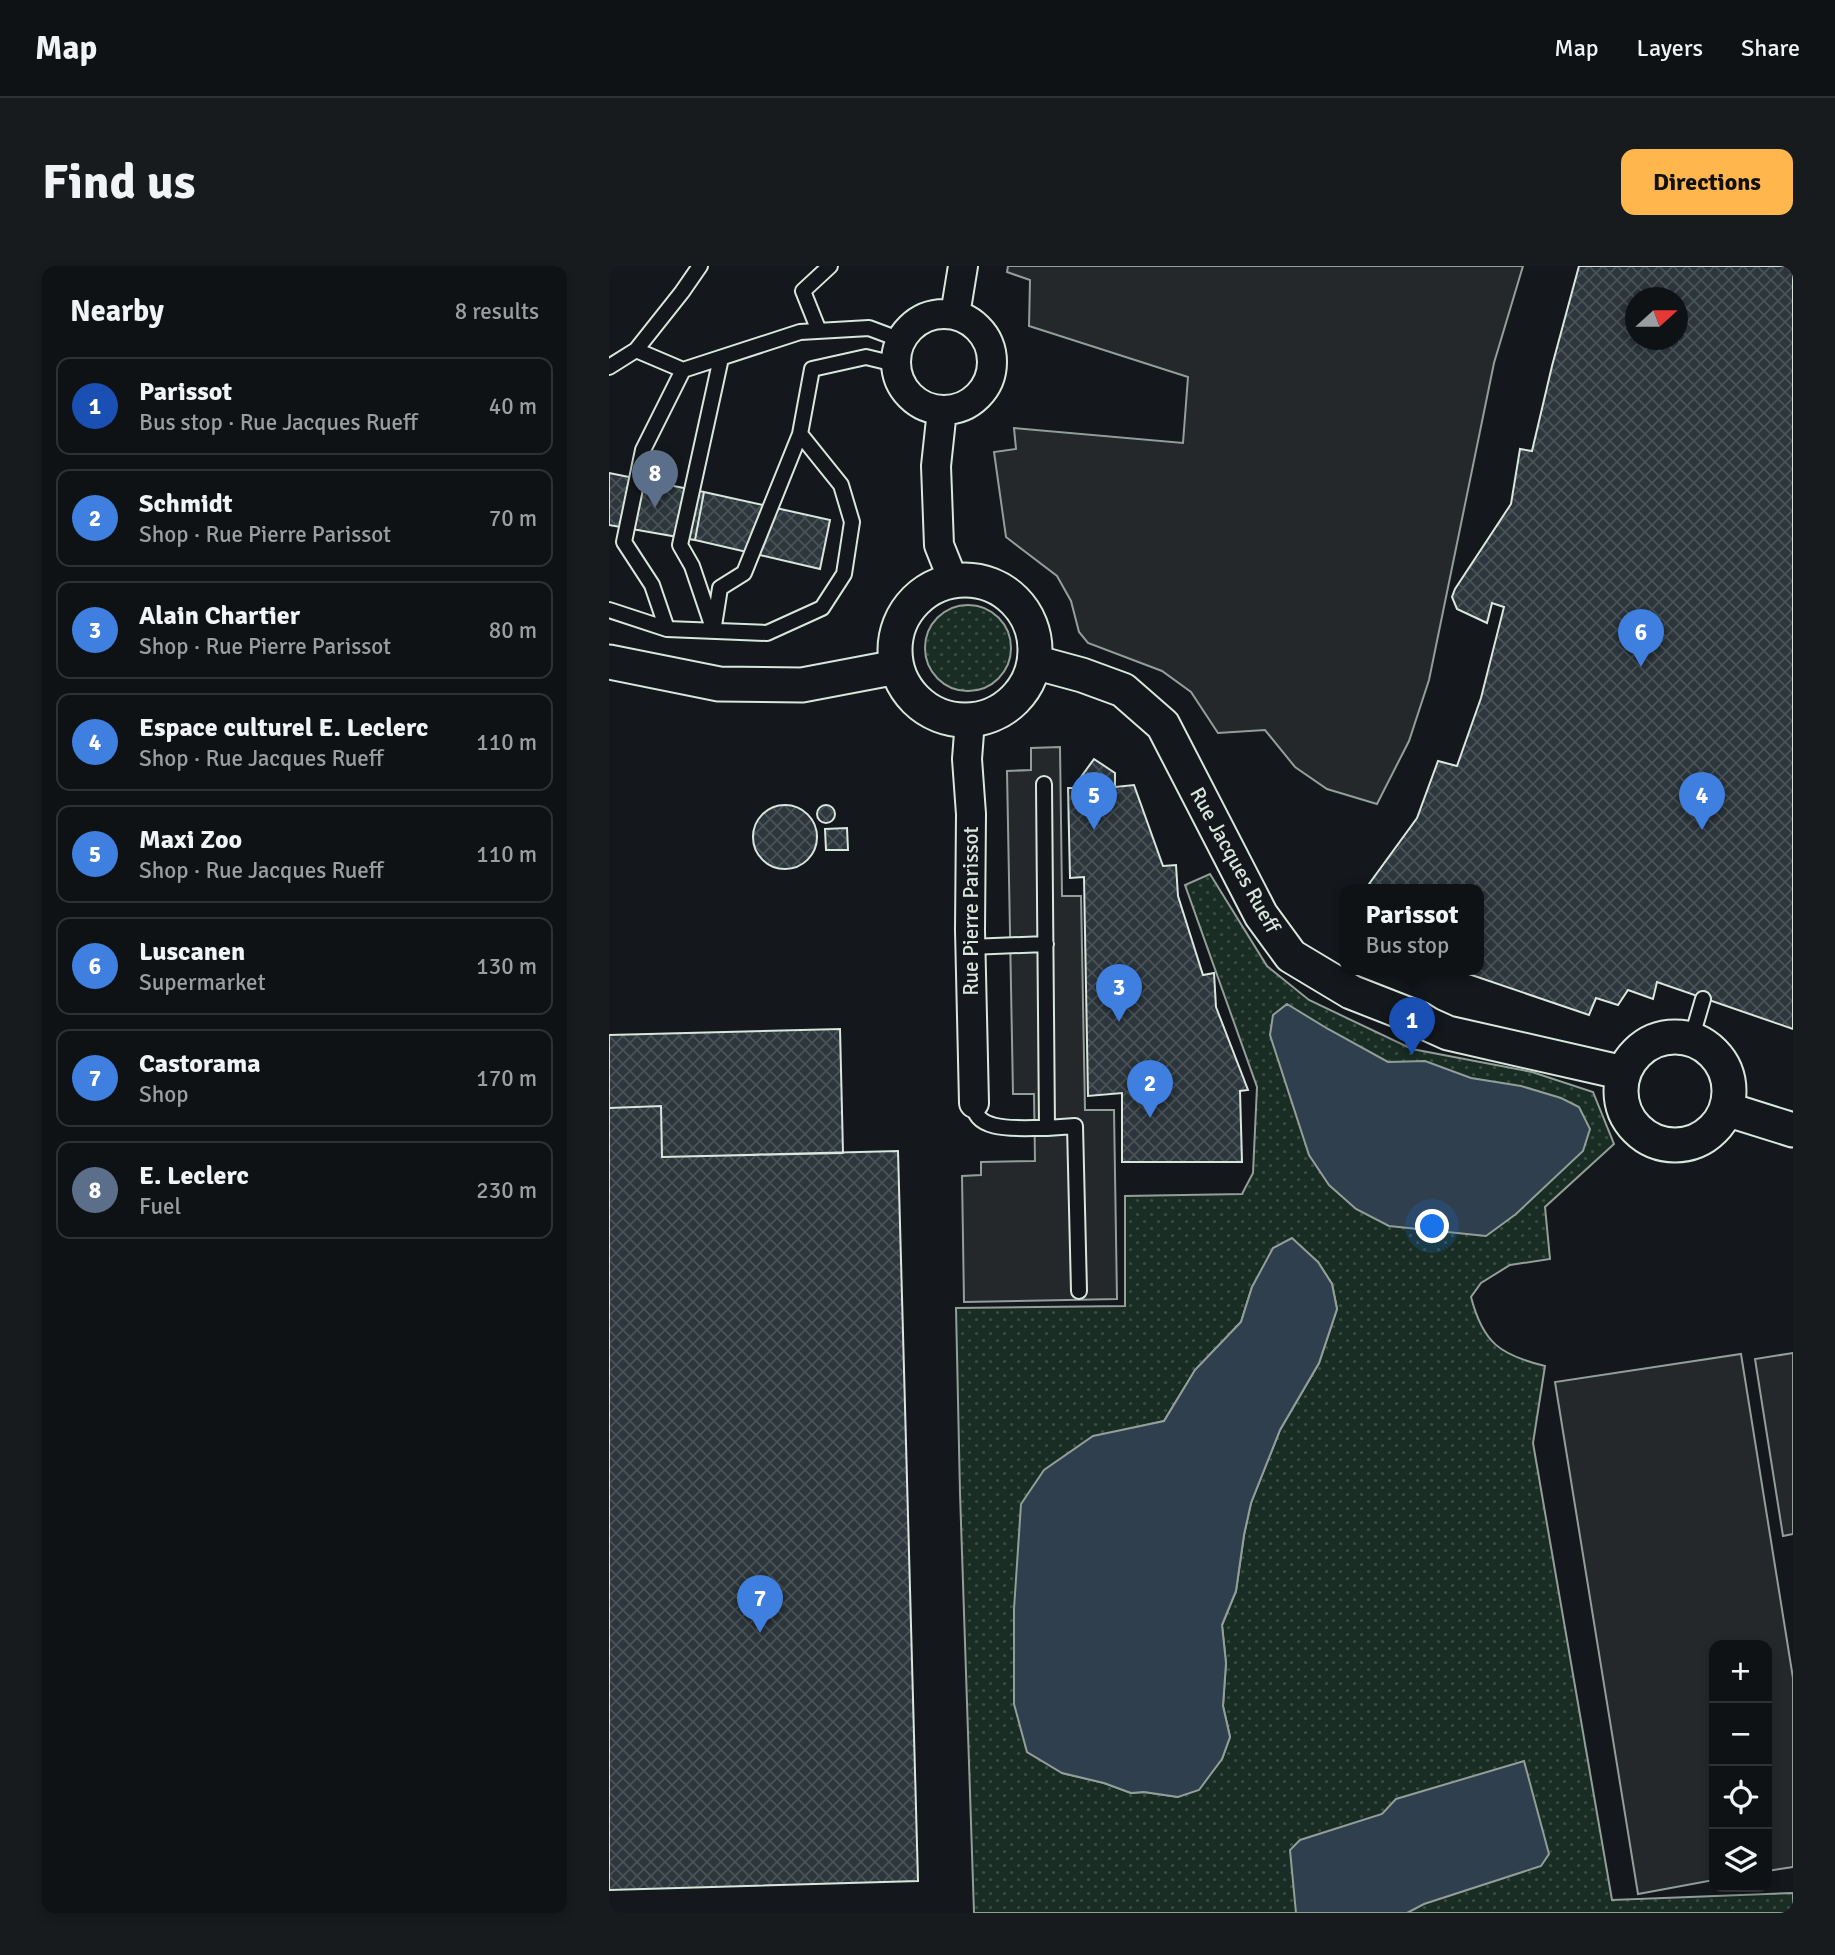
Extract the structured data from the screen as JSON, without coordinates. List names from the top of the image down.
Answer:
{
  "streets": {
    "street": ["Rue Jacques Rueff", "Rue Pierre Parissot"]
  },
  "crossings": [
    ["Rue Jacques Rueff", "Rue Pierre Parissot"]
  ],
  "north": "right",
  "page": {
    "header": "Map",
    "nav": ["Map", "Layers", "Share"],
    "buttons": "Directions",
    "title": "Find us",
    "heading": ["Nearby", "8 results"],
    "list": [
      {
        "mark": "1",
        "name": "Parissot",
        "note": "Bus stop · Rue Jacques Rueff",
        "value": "40 m"
      },
      {
        "mark": "2",
        "name": "Schmidt",
        "note": "Shop · Rue Pierre Parissot",
        "value": "70 m"
      },
      {
        "mark": "3",
        "name": "Alain Chartier",
        "note": "Shop · Rue Pierre Parissot",
        "value": "80 m"
      },
      {
        "mark": "4",
        "name": "Espace culturel E. Leclerc",
        "note": "Shop · Rue Jacques Rueff",
        "value": "110 m"
      },
      {
        "mark": "5",
        "name": "Maxi Zoo",
        "note": "Shop · Rue Jacques Rueff",
        "value": "110 m"
      },
      {
        "mark": "6",
        "name": "Luscanen",
        "note": "Supermarket",
        "value": "130 m"
      },
      {
        "mark": "7",
        "name": "Castorama",
        "note": "Shop",
        "value": "170 m"
      },
      {
        "mark": "8",
        "name": "E. Leclerc",
        "note": "Fuel",
        "value": "230 m"
      }
    ],
    "pins": [
      "8",
      "6",
      "4",
      "5",
      "3",
      "1",
      "2",
      "7"
    ],
    "popup": ["Parissot", "Bus stop"],
    "map_buttons": ["+", "−"]
  }
}
